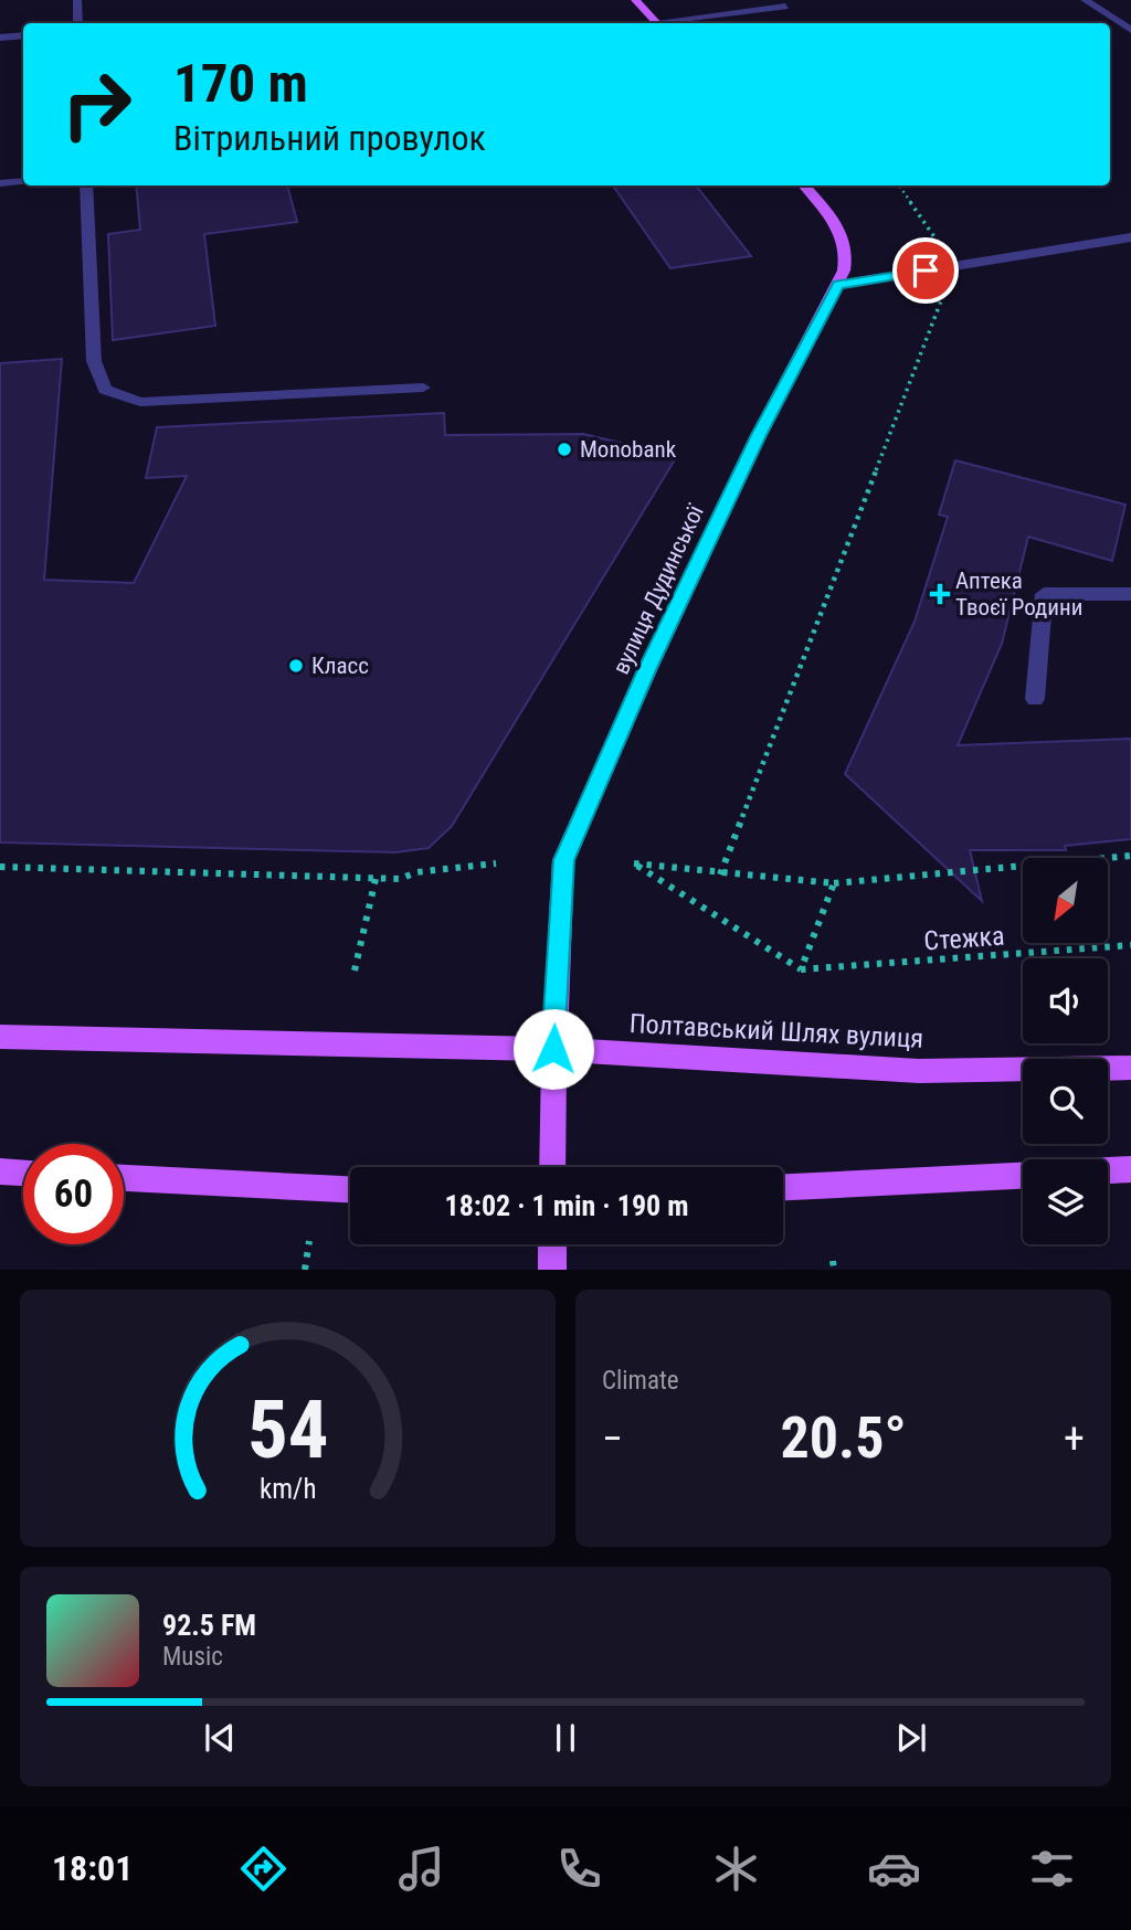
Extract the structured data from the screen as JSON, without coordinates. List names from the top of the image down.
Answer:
{
  "streets": {
    "main road": ["вулиця Дудинської", "Полтавський Шлях вулиця"],
    "path": ["Стежка"]
  },
  "crossings": [
    ["вулиця Дудинської", "Полтавський Шлях вулиця"]
  ],
  "places": {
    "other": ["Monobank", "Класс"],
    "health": ["Аптека Твоєї Родини"]
  },
  "north": "bottom left",
  "page": {
    "turn": ["170 m", "Вітрильний провулок"],
    "limit": "60",
    "trip": "18:02 · 1 min · 190 m",
    "tile": "Climate",
    "heat": ["−", "20.5°", "+"],
    "song": ["92.5 FM", "Music"],
    "tabs": "18:01",
    "gauge": ["54", "km/h"]
  }
}
